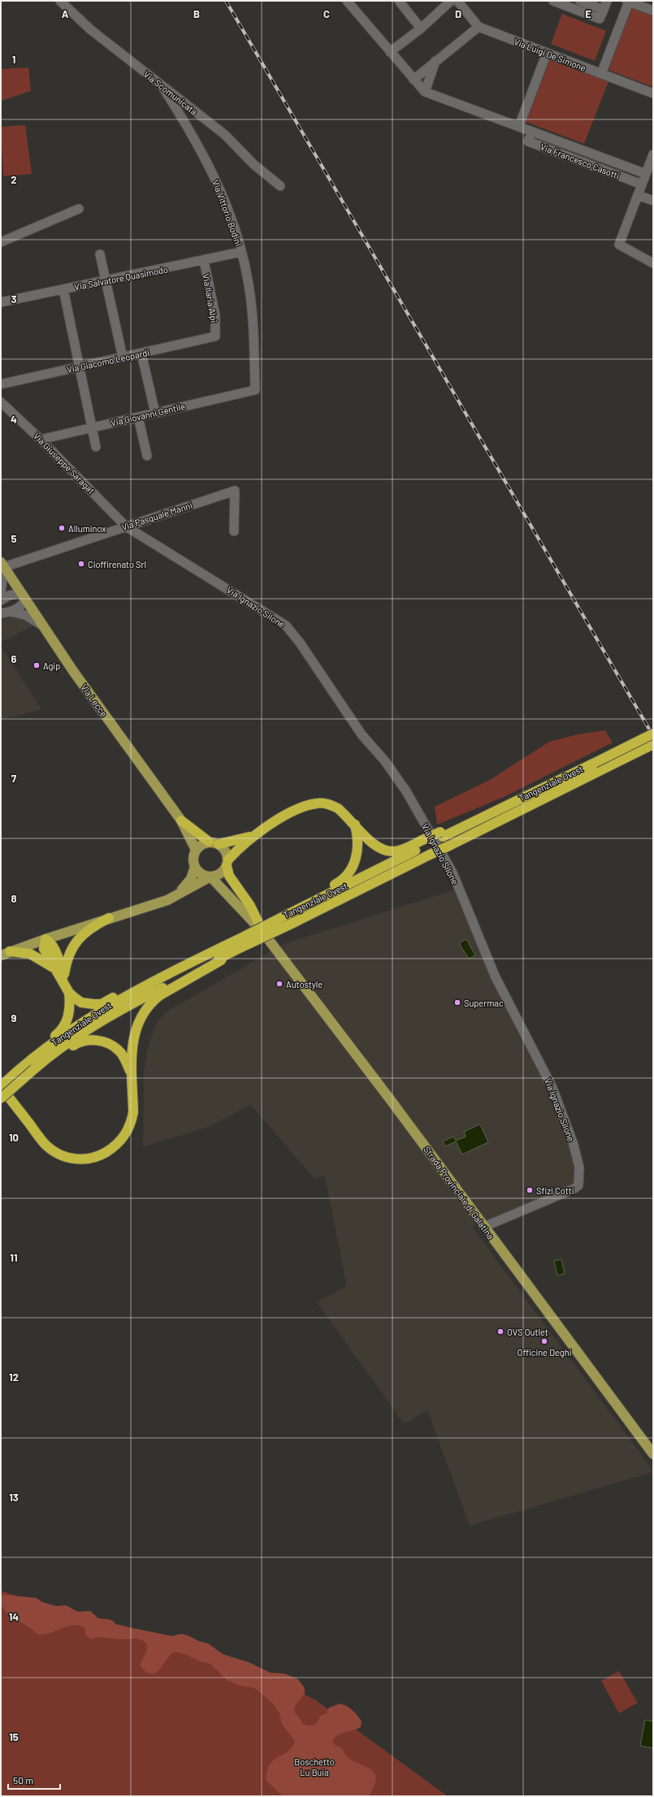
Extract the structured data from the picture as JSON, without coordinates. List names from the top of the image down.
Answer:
{
  "streets": {
    "highway": ["Tangenziale Ovest"],
    "main road": ["Via Lecce", "Strada Provinciale di Galatina"],
    "street": [
      "Via Luigi De Simone",
      "Via Scomunicata",
      "Via Francesco Casotti",
      "Via Vittorio Bodini",
      "Via Salvatore Quasimodo",
      "Via Ilaria Alpi",
      "Via Giacomo Leopardi",
      "Via Giovanni Gentile",
      "Via Giuseppe Saragat",
      "Via Pasquale Manni",
      "Via Ignazio Silone"
    ]
  },
  "crossings": [
    ["Via Scomunicata", "Via Vittorio Bodini"],
    ["Via Vittorio Bodini", "Via Salvatore Quasimodo"],
    ["Via Vittorio Bodini", "Via Giovanni Gentile"],
    ["Via Salvatore Quasimodo", "Via Ilaria Alpi"],
    ["Via Ilaria Alpi", "Via Giacomo Leopardi"],
    ["Via Giovanni Gentile", "Via Giuseppe Saragat"],
    ["Via Giuseppe Saragat", "Via Pasquale Manni"],
    ["Via Giuseppe Saragat", "Via Ignazio Silone"],
    ["Via Pasquale Manni", "Via Ignazio Silone"],
    ["Via Pasquale Manni", "Via Lecce"],
    ["Via Ignazio Silone", "Strada Provinciale di Galatina"],
    ["Via Lecce", "Strada Provinciale di Galatina"]
  ],
  "parks": ["Boschetto Lu Buia"],
  "places": [
    "Alluminox",
    "Cioffirenato Srl",
    "Agip",
    "Autostyle",
    "Supermac",
    "Sfizi Cotti",
    "OVS Outlet",
    "Officine Deghi"
  ],
  "scale_bar": "50 m",
  "grid": {
    "columns": [
      "A",
      "B",
      "C",
      "D",
      "E"
    ],
    "rows": [
      "1",
      "2",
      "3",
      "4",
      "5",
      "6",
      "7",
      "8",
      "9",
      "10",
      "11",
      "12",
      "13",
      "14",
      "15"
    ]
  }
}
